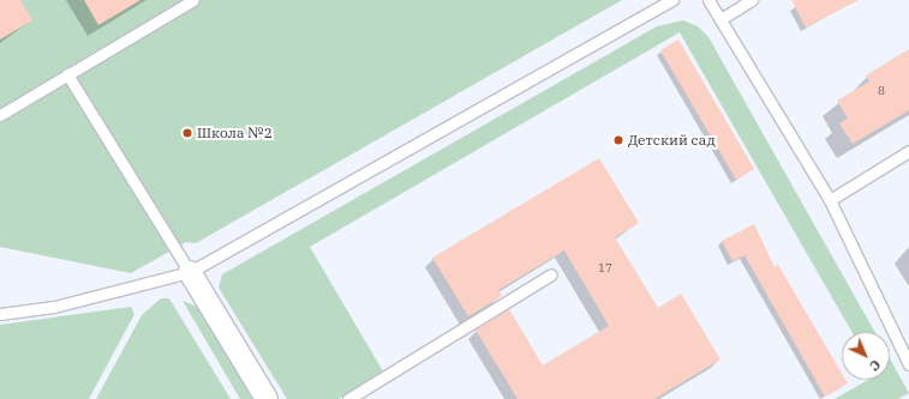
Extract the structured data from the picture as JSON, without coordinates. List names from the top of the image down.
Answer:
{
  "places": ["Школа №2", "Детский сад"],
  "house_numbers": ["8", "17"],
  "north": "bottom right"
}
